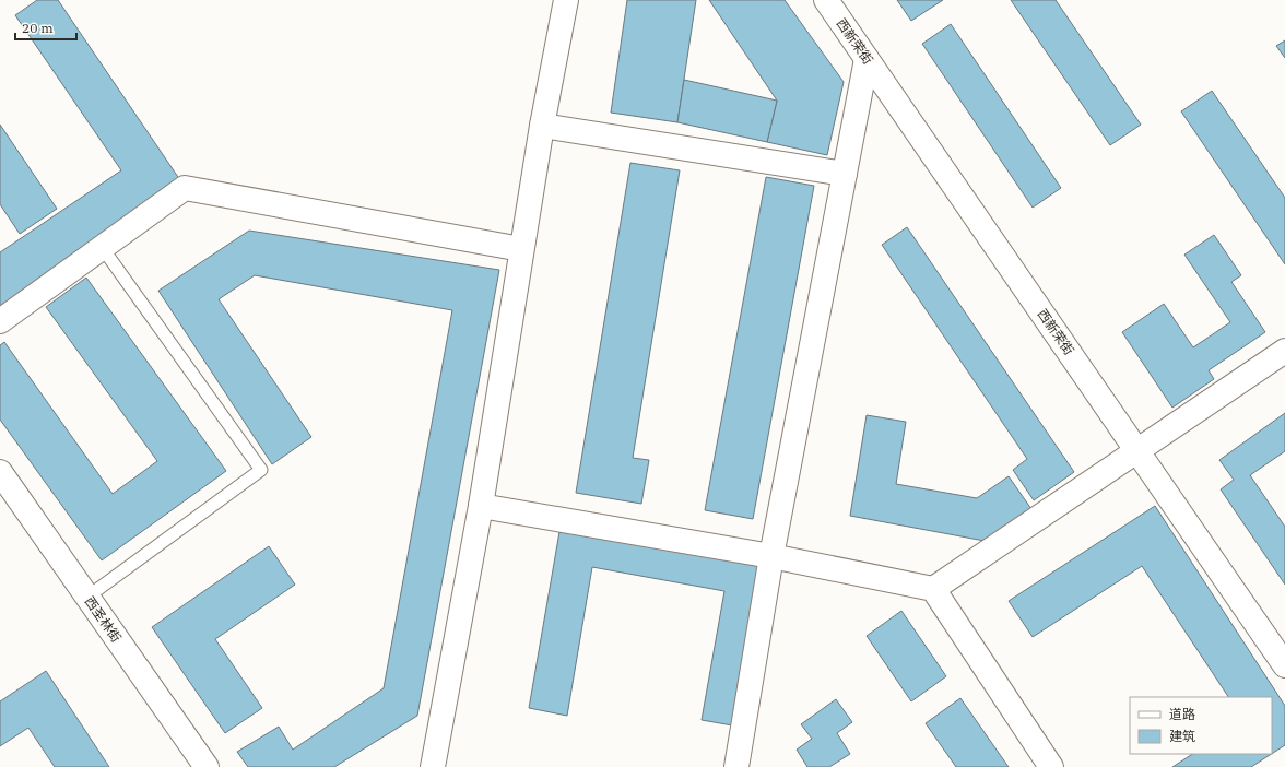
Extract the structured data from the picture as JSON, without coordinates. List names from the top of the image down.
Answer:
{
  "streets": {
    "street": ["西新荣街", "西圣林街"]
  },
  "legend": ["道路", "建筑"],
  "scale_bar": "20 m"
}
